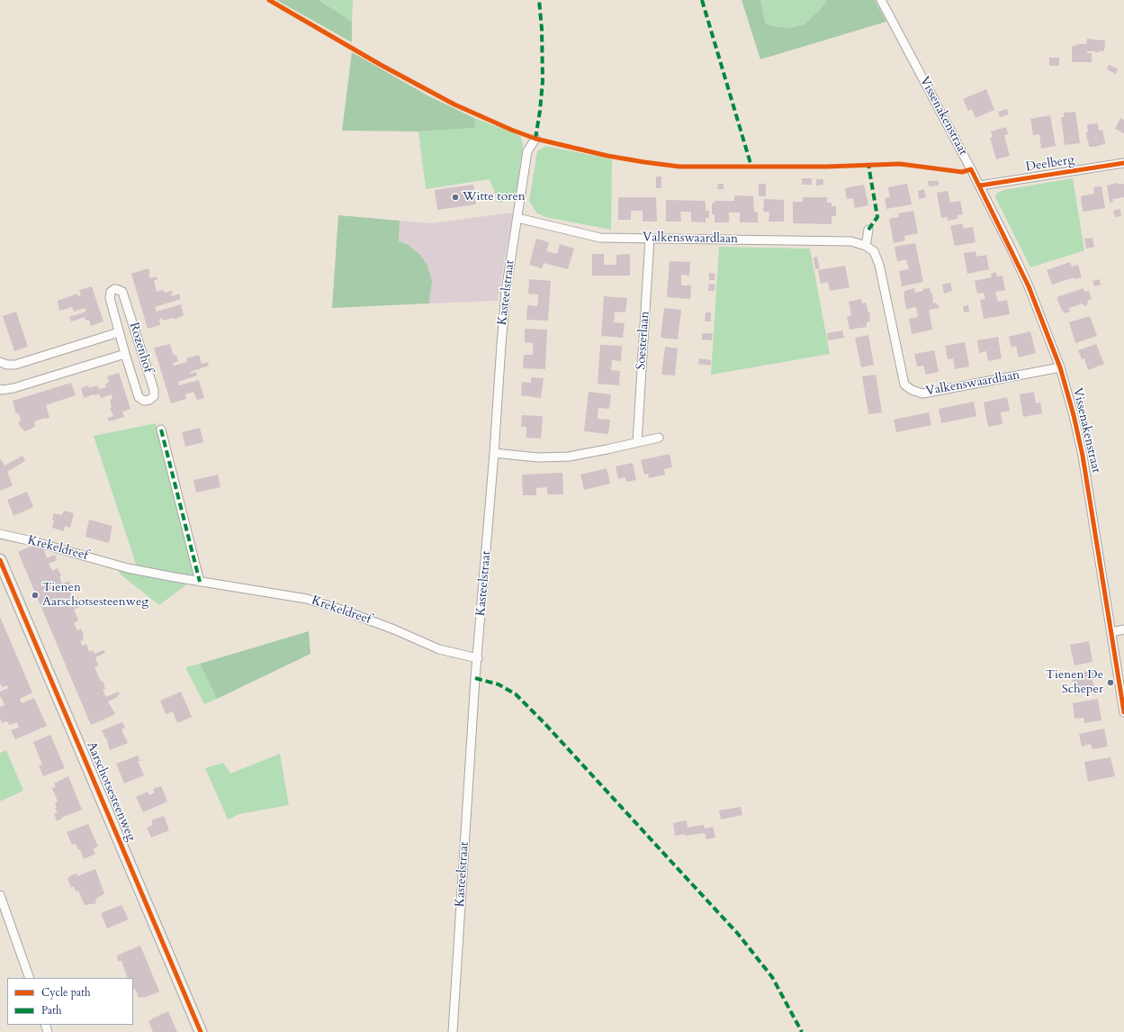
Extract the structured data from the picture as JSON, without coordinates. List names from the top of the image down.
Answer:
{
  "streets": {
    "main road": ["Aarschotsesteenweg"],
    "street": [
      "Vissenakenstraat",
      "Deelberg",
      "Valkenswaardlaan",
      "Kasteelstraat",
      "Soesterlaan",
      "Rozenhof",
      "Krekeldreef"
    ]
  },
  "crossings": [
    ["Vissenakenstraat", "Deelberg"],
    ["Vissenakenstraat", "Valkenswaardlaan"],
    ["Valkenswaardlaan", "Kasteelstraat"],
    ["Valkenswaardlaan", "Soesterlaan"],
    ["Kasteelstraat", "Krekeldreef"]
  ],
  "places": ["Witte toren", "Tienen Aarschotsesteenweg", "Tienen De Scheper"],
  "legend": ["Cycle path", "Path"]
}
